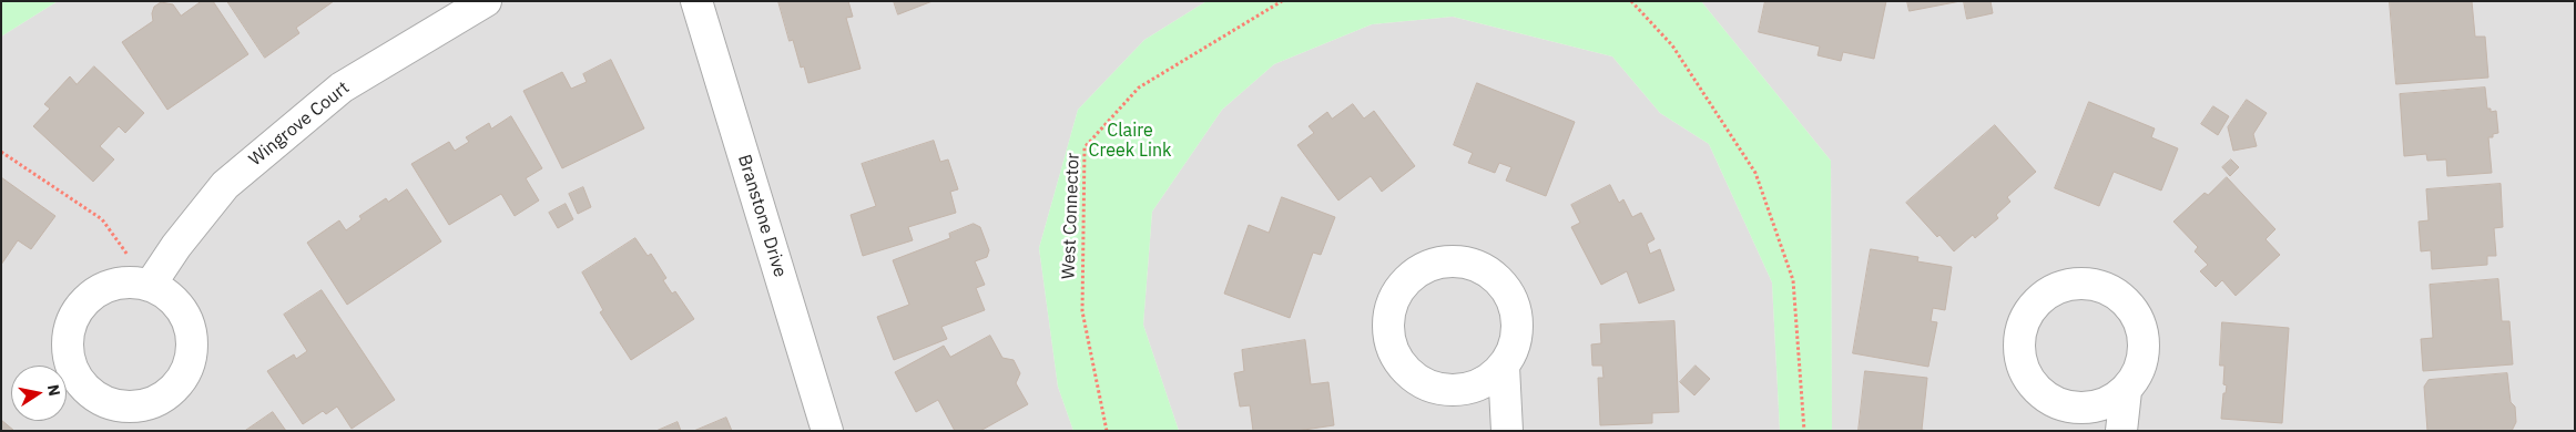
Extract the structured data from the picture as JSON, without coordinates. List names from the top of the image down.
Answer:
{
  "streets": {
    "street": ["Wingrove Court", "Branstone Drive"],
    "path": ["West Connector"]
  },
  "parks": ["Claire Creek Link"],
  "north": "right"
}
